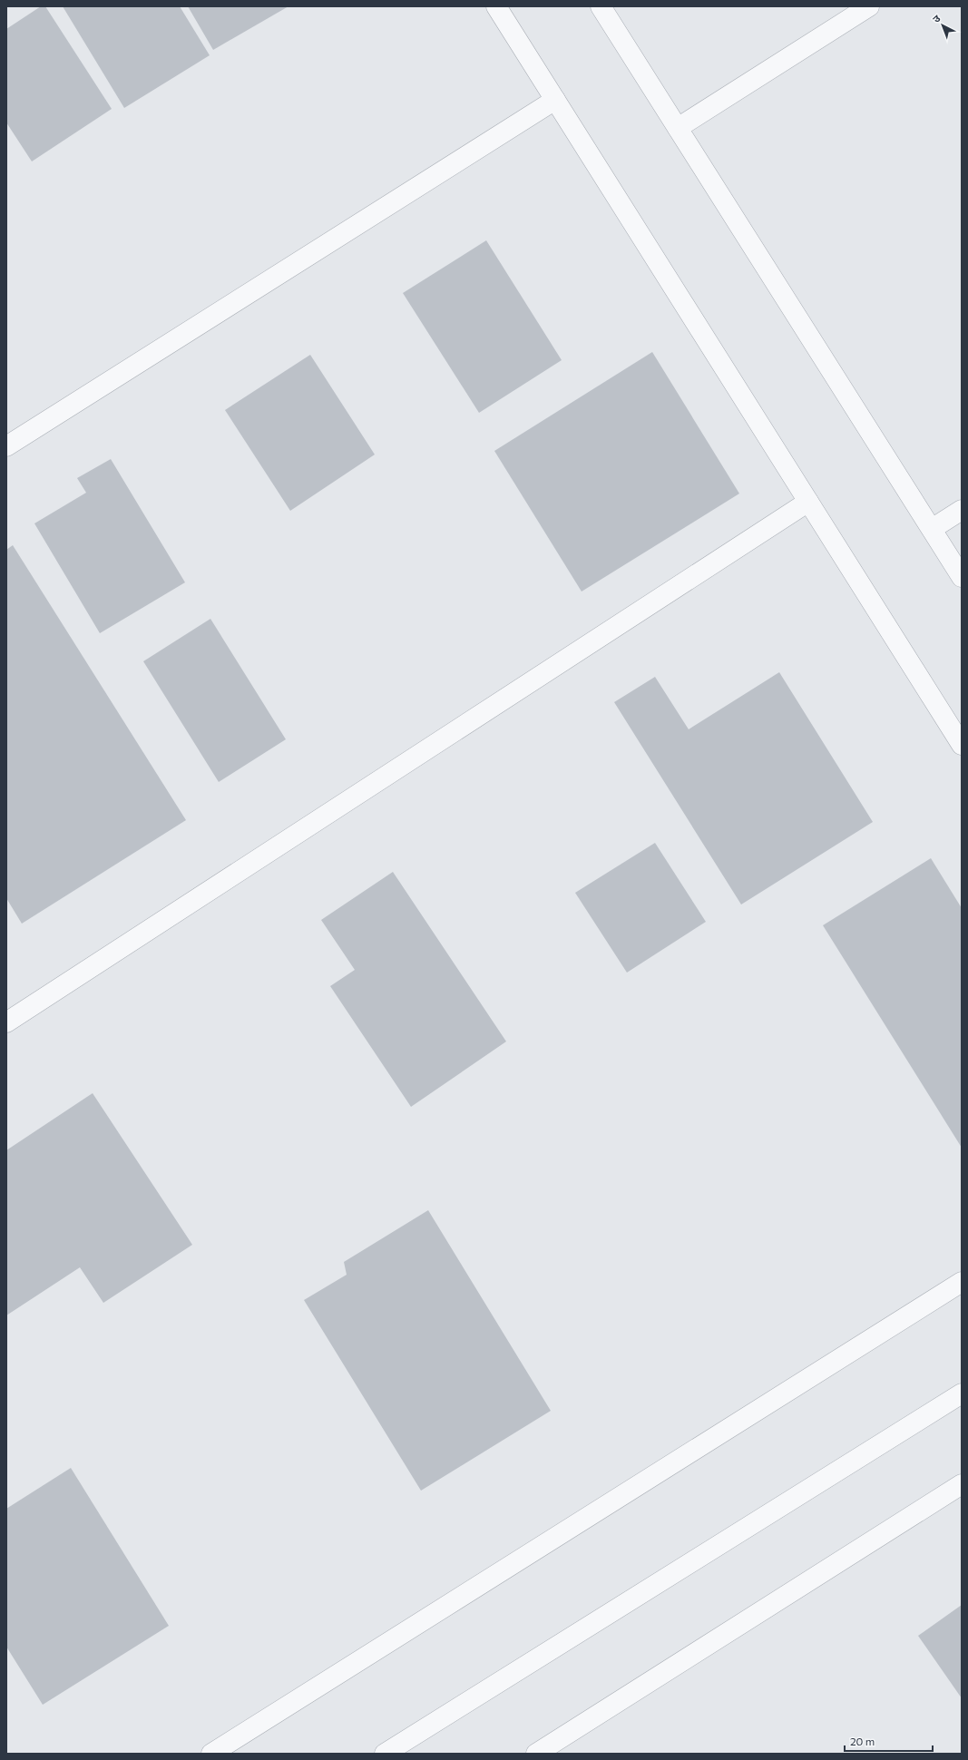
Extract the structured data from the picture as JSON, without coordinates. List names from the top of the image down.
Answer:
{
  "scale_bar": "20 m",
  "north": "top left"
}
